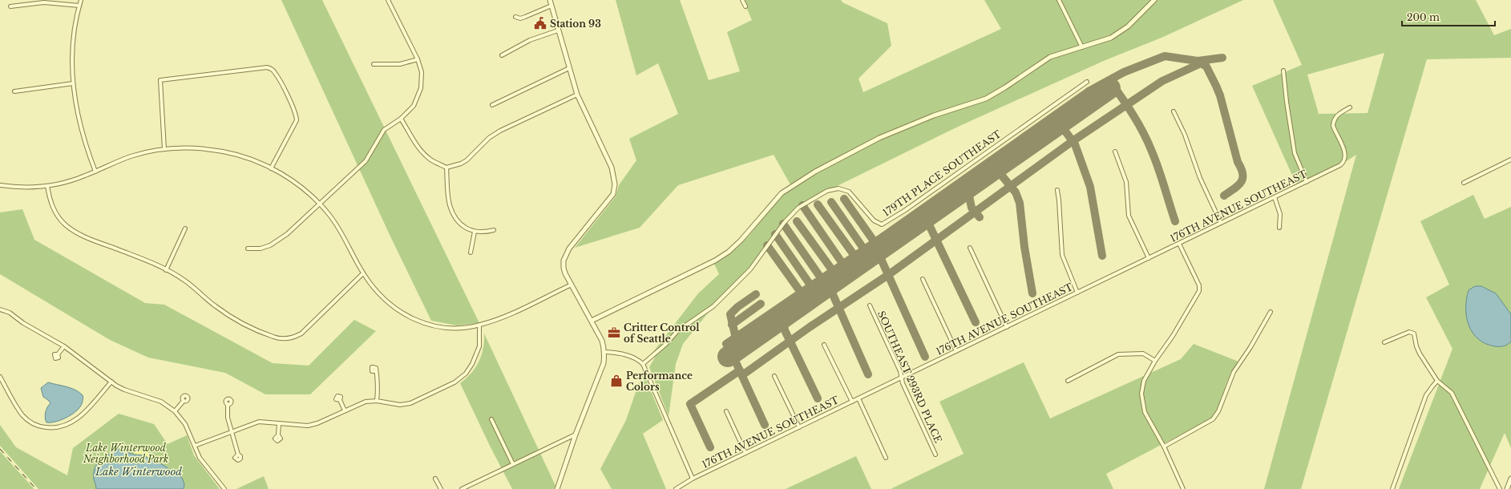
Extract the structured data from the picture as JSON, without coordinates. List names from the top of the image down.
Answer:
{
  "streets": {
    "street": ["179TH PLACE SOUTHEAST", "176TH AVENUE SOUTHEAST", "SOUTHEAST 293RD PLACE"]
  },
  "crossings": [
    ["176TH AVENUE SOUTHEAST", "SOUTHEAST 293RD PLACE"]
  ],
  "water": ["Lake Winterwood"],
  "parks": ["Lake Winterwood Neighborhood Park"],
  "places": {
    "public building": ["Station 93"],
    "office": ["Critter Control of Seattle"],
    "shop": ["Performance Colors"]
  },
  "scale_bar": "200 m"
}
